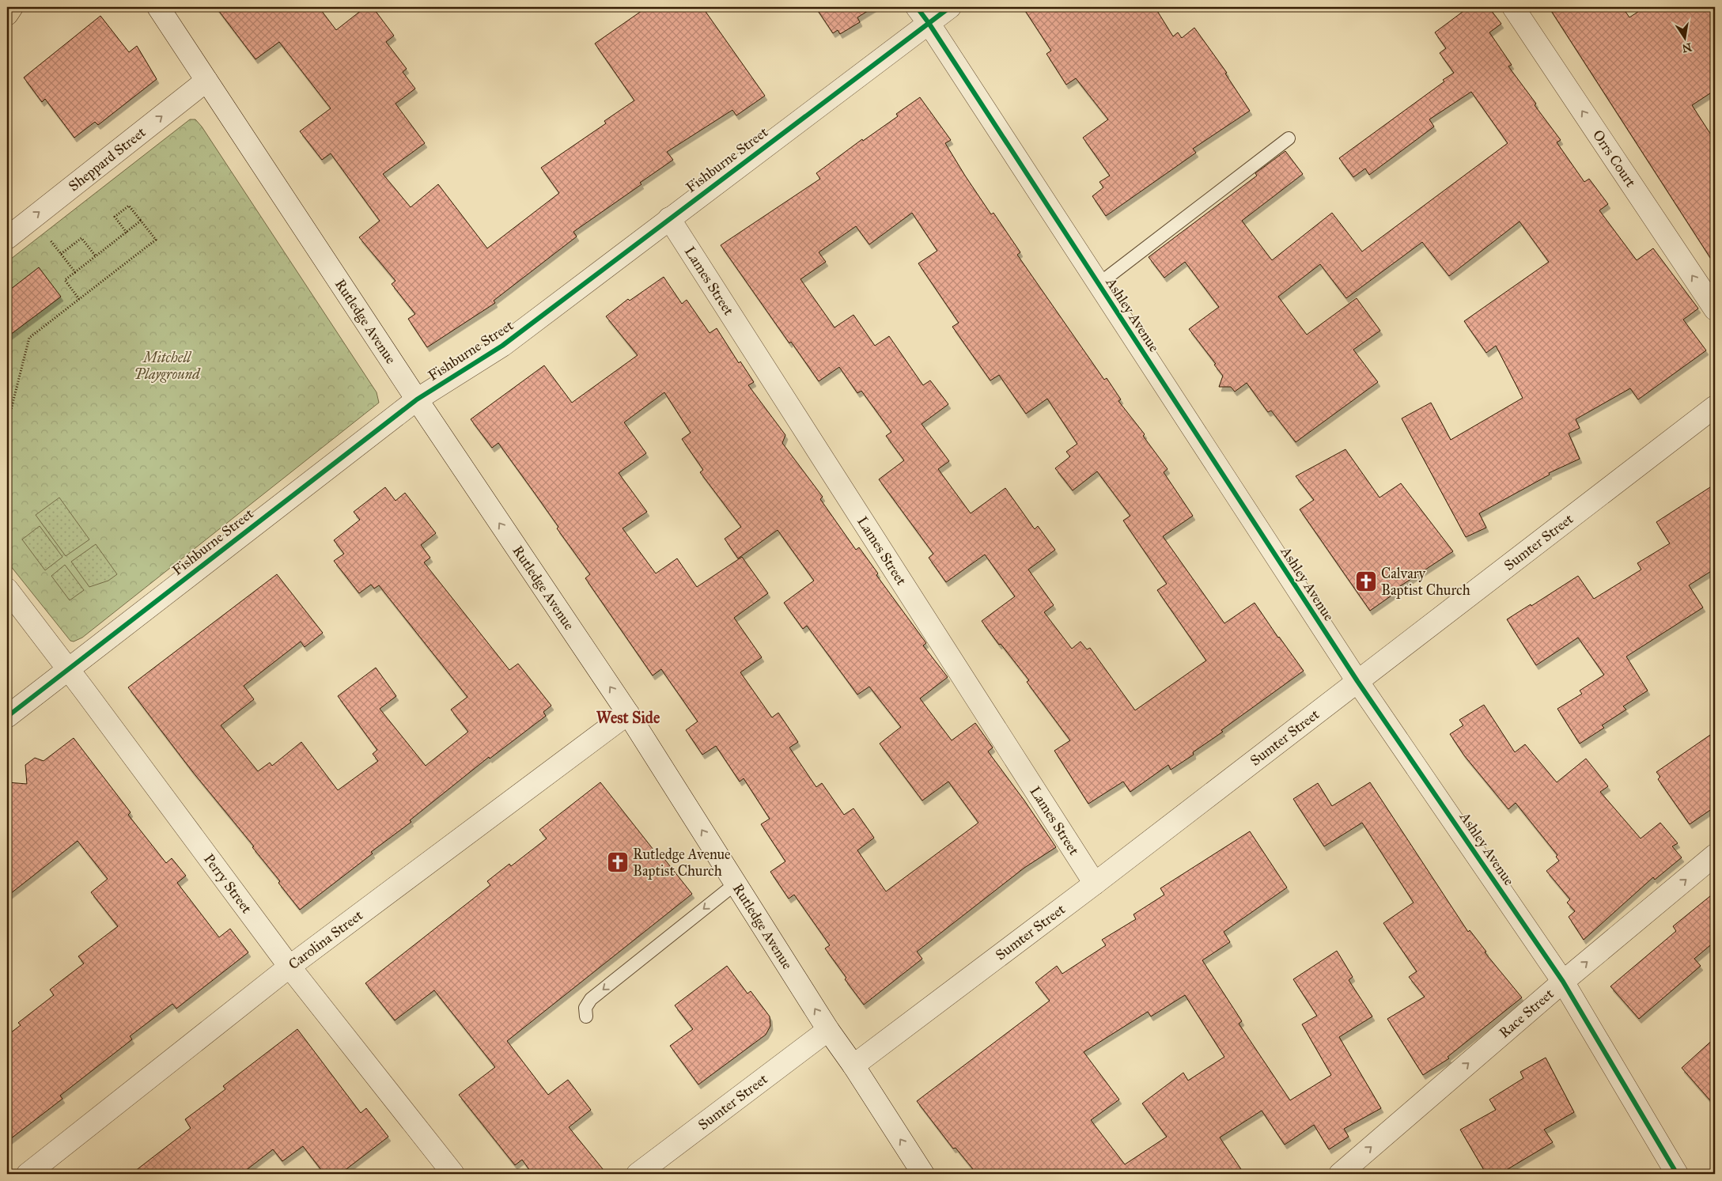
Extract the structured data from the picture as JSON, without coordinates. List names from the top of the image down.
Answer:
{
  "streets": {
    "street": [
      "Orrs Court",
      "Sheppard Street",
      "Fishburne Street",
      "Lames Street",
      "Ashley Avenue",
      "Rutledge Avenue",
      "Sumter Street",
      "Perry Street",
      "Carolina Street",
      "Race Street"
    ]
  },
  "crossings": [
    ["Sheppard Street", "Rutledge Avenue"],
    ["Fishburne Street", "Lames Street"],
    ["Fishburne Street", "Ashley Avenue"],
    ["Fishburne Street", "Rutledge Avenue"],
    ["Fishburne Street", "Perry Street"],
    ["Lames Street", "Sumter Street"],
    ["Ashley Avenue", "Sumter Street"],
    ["Ashley Avenue", "Race Street"],
    ["Rutledge Avenue", "Sumter Street"],
    ["Rutledge Avenue", "Carolina Street"],
    ["Perry Street", "Carolina Street"]
  ],
  "one_way": [
    "Orrs Court",
    "Sheppard Street",
    "Rutledge Avenue",
    "Race Street"
  ],
  "districts": ["West Side"],
  "parks": ["Mitchell Playground"],
  "places": {
    "church": ["Calvary Baptist Church", "Rutledge Avenue Baptist Church"]
  },
  "north": "bottom"
}
